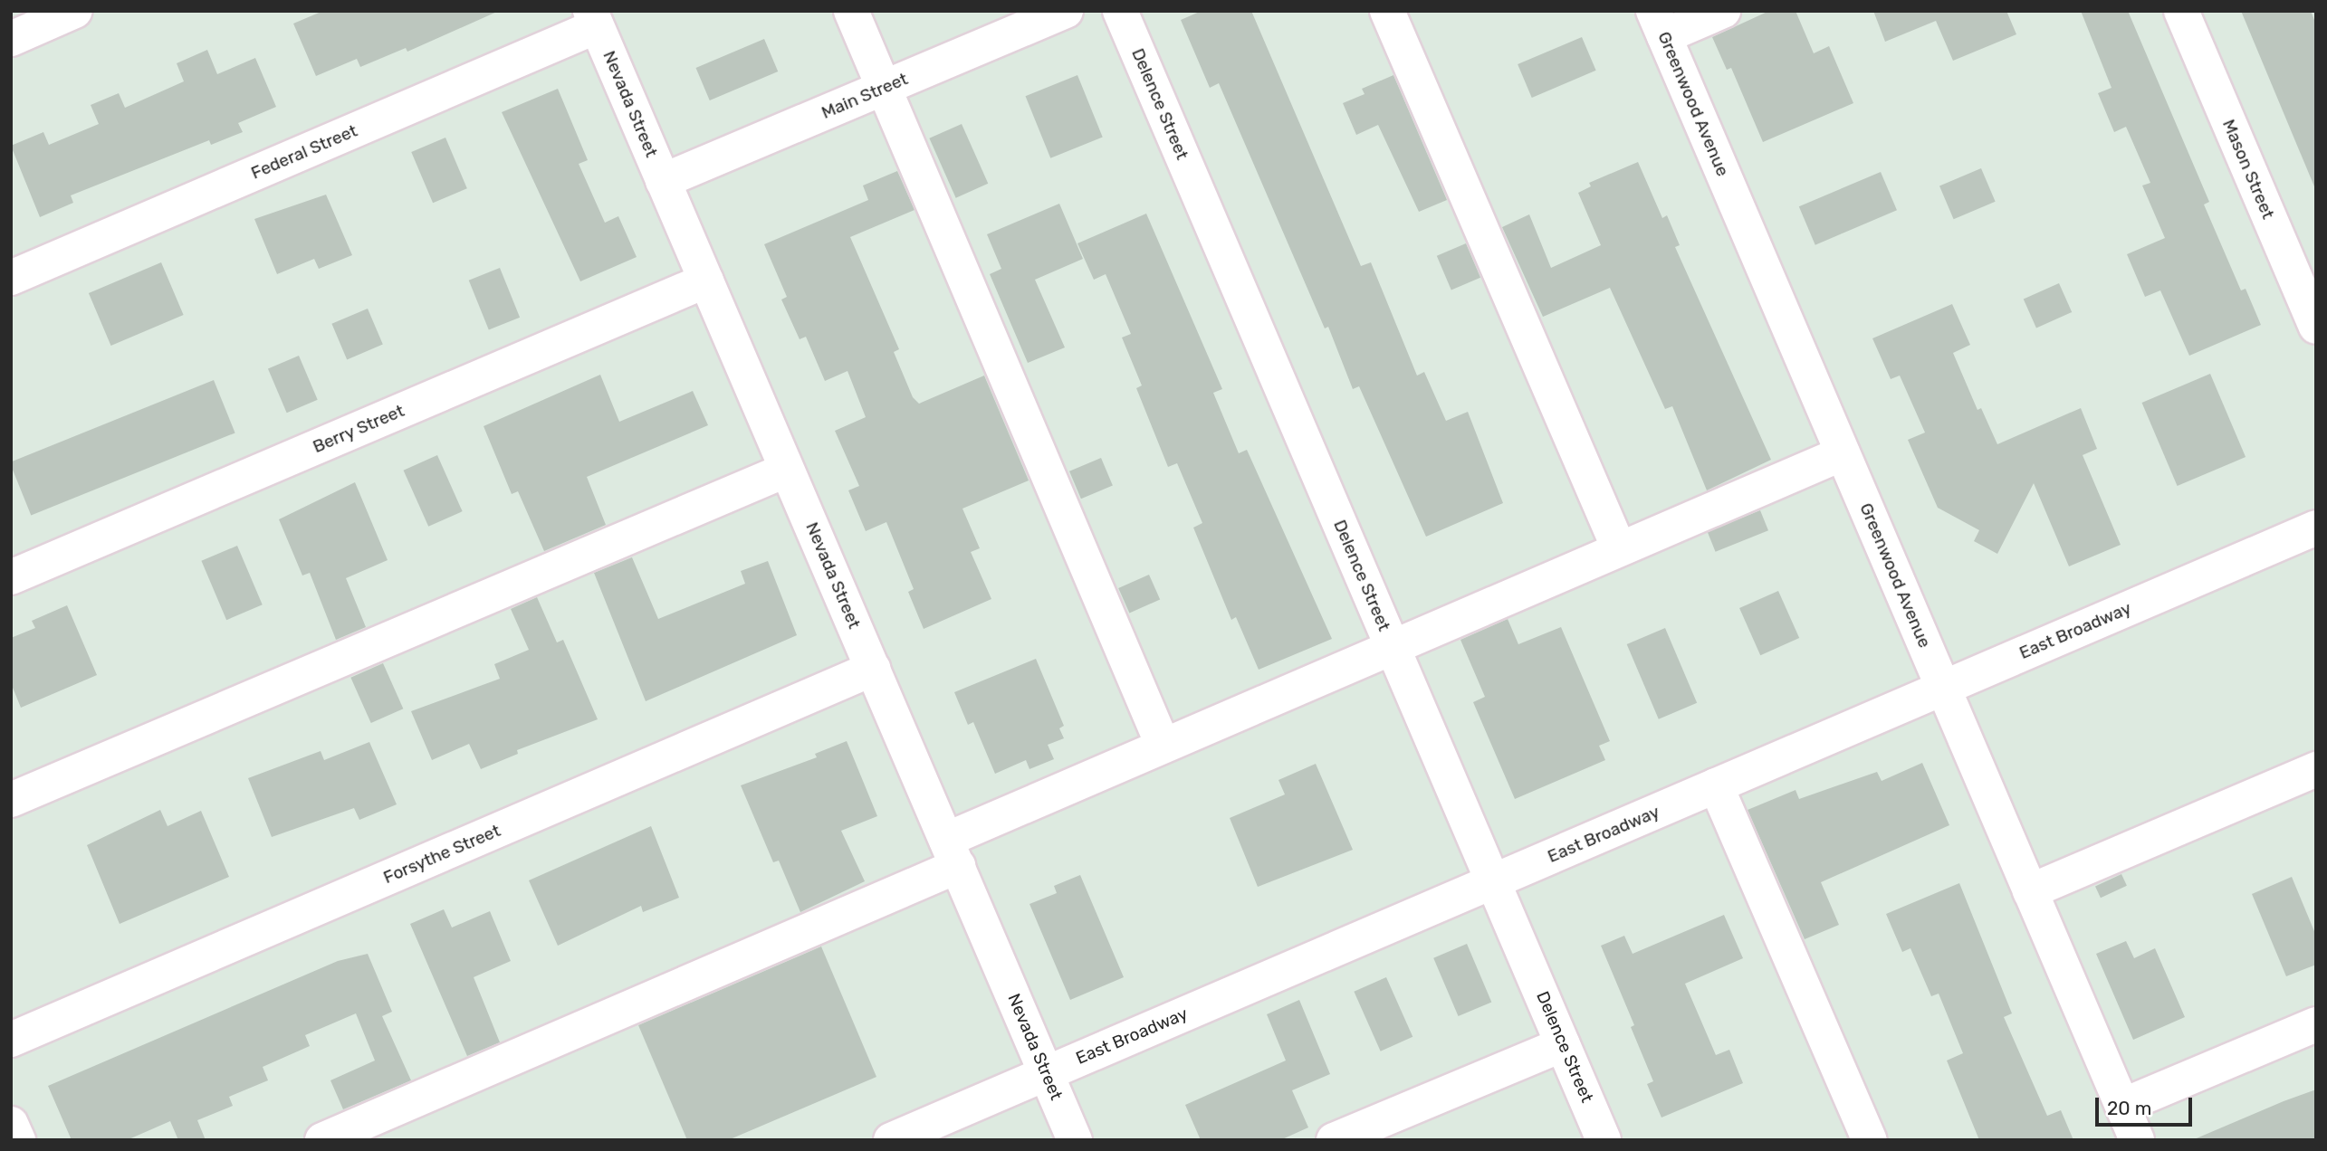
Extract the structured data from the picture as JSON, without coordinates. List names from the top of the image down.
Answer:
{
  "streets": {
    "street": [
      "Main Street",
      "Nevada Street",
      "Delence Street",
      "Greenwood Avenue",
      "Federal Street",
      "Mason Street",
      "Berry Street",
      "East Broadway",
      "Forsythe Street"
    ]
  },
  "crossings": [
    ["Main Street", "Nevada Street"],
    ["Nevada Street", "Federal Street"],
    ["Nevada Street", "Berry Street"],
    ["Nevada Street", "East Broadway"],
    ["Nevada Street", "Forsythe Street"],
    ["Delence Street", "East Broadway"],
    ["Greenwood Avenue", "East Broadway"]
  ],
  "scale_bar": "20 m"
}
